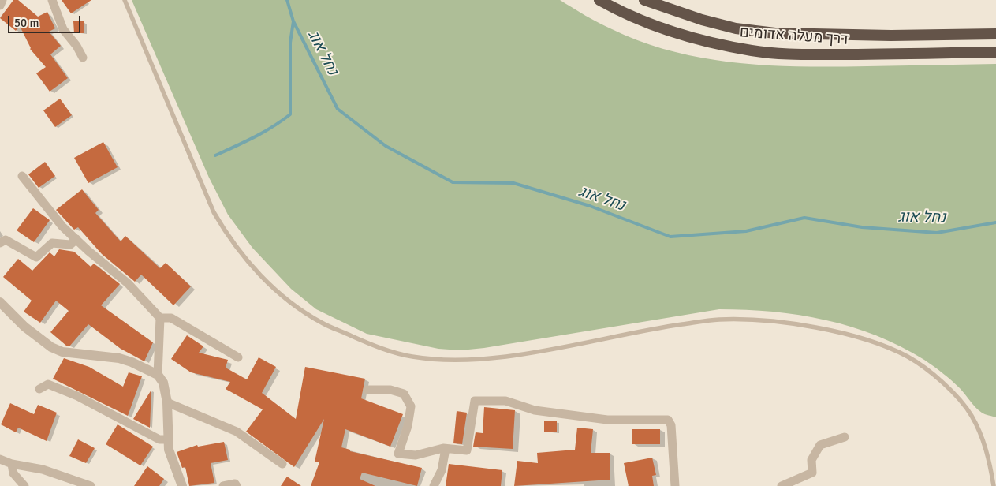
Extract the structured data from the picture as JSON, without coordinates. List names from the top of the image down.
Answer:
{
  "streets": {
    "highway": ["דרך מעלה אדומים"]
  },
  "water": ["נחל אוג"],
  "scale_bar": "50 m"
}
